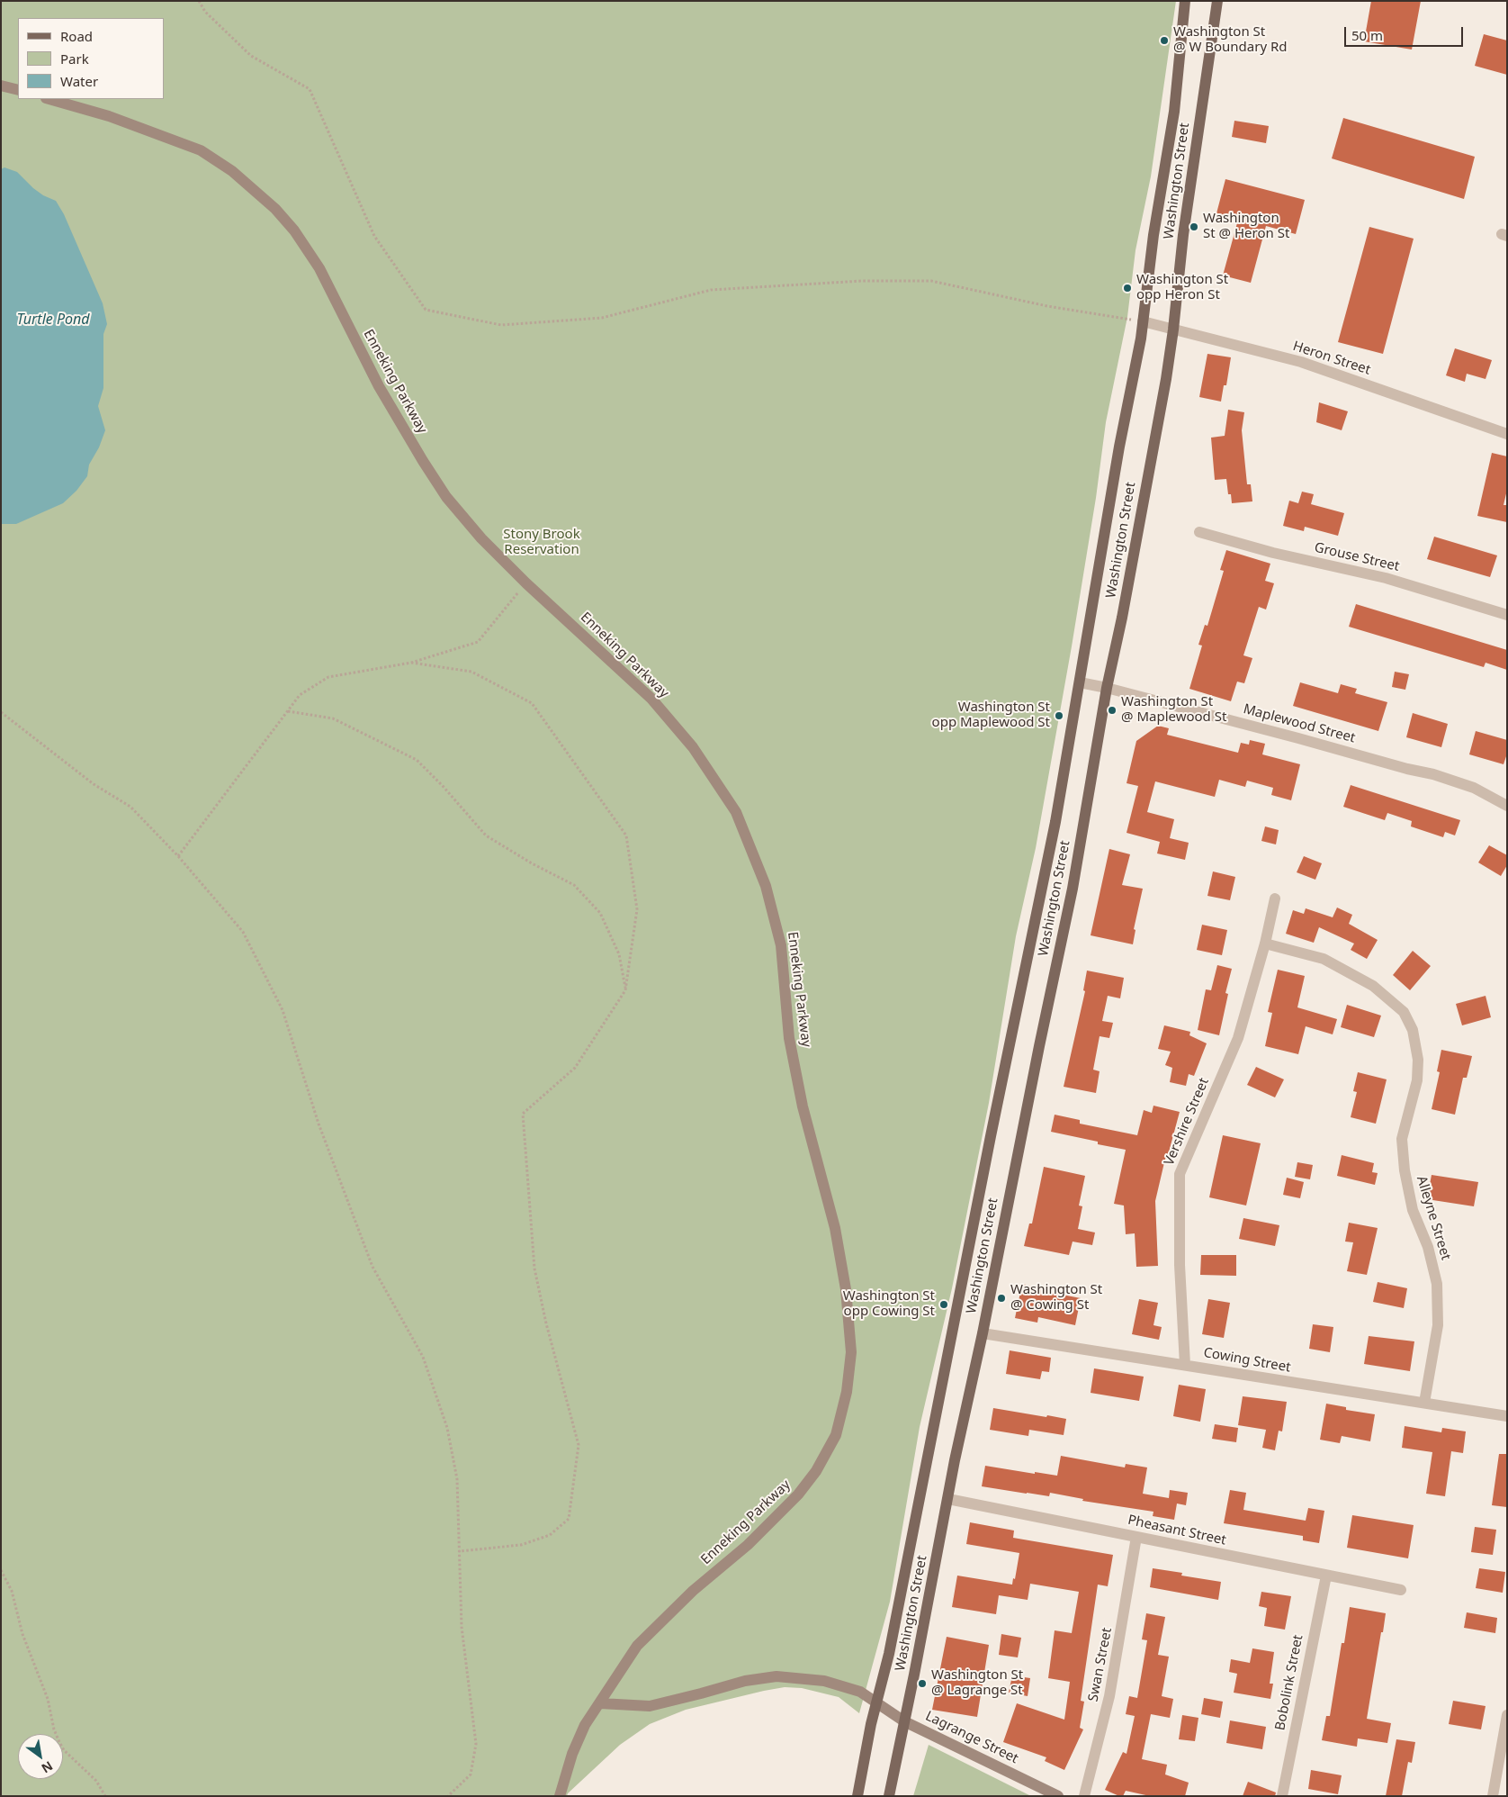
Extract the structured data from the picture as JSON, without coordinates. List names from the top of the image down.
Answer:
{
  "streets": {
    "main road": ["Washington Street", "Enneking Parkway", "Lagrange Street"],
    "street": [
      "Heron Street",
      "Grouse Street",
      "Maplewood Street",
      "Vershire Street",
      "Alleyne Street",
      "Cowing Street",
      "Pheasant Street",
      "Swan Street",
      "Bobolink Street"
    ]
  },
  "crossings": [
    ["Washington Street", "Heron Street"],
    ["Washington Street", "Maplewood Street"],
    ["Washington Street", "Cowing Street"],
    ["Washington Street", "Pheasant Street"],
    ["Washington Street", "Lagrange Street"],
    ["Enneking Parkway", "Lagrange Street"],
    ["Vershire Street", "Alleyne Street"],
    ["Vershire Street", "Cowing Street"],
    ["Alleyne Street", "Cowing Street"],
    ["Pheasant Street", "Swan Street"],
    ["Pheasant Street", "Bobolink Street"]
  ],
  "water": ["Turtle Pond"],
  "parks": ["Stony Brook Reservation"],
  "places": [
    "Washington St @ W Boundary Rd",
    "Washington St @ Heron St",
    "Washington St opp Heron St",
    "Washington St @ Maplewood St",
    "Washington St opp Maplewood St",
    "Washington St @ Cowing St",
    "Washington St opp Cowing St",
    "Washington St @ Lagrange St"
  ],
  "legend": ["Road", "Park", "Water"],
  "scale_bar": "50 m",
  "north": "bottom right"
}
